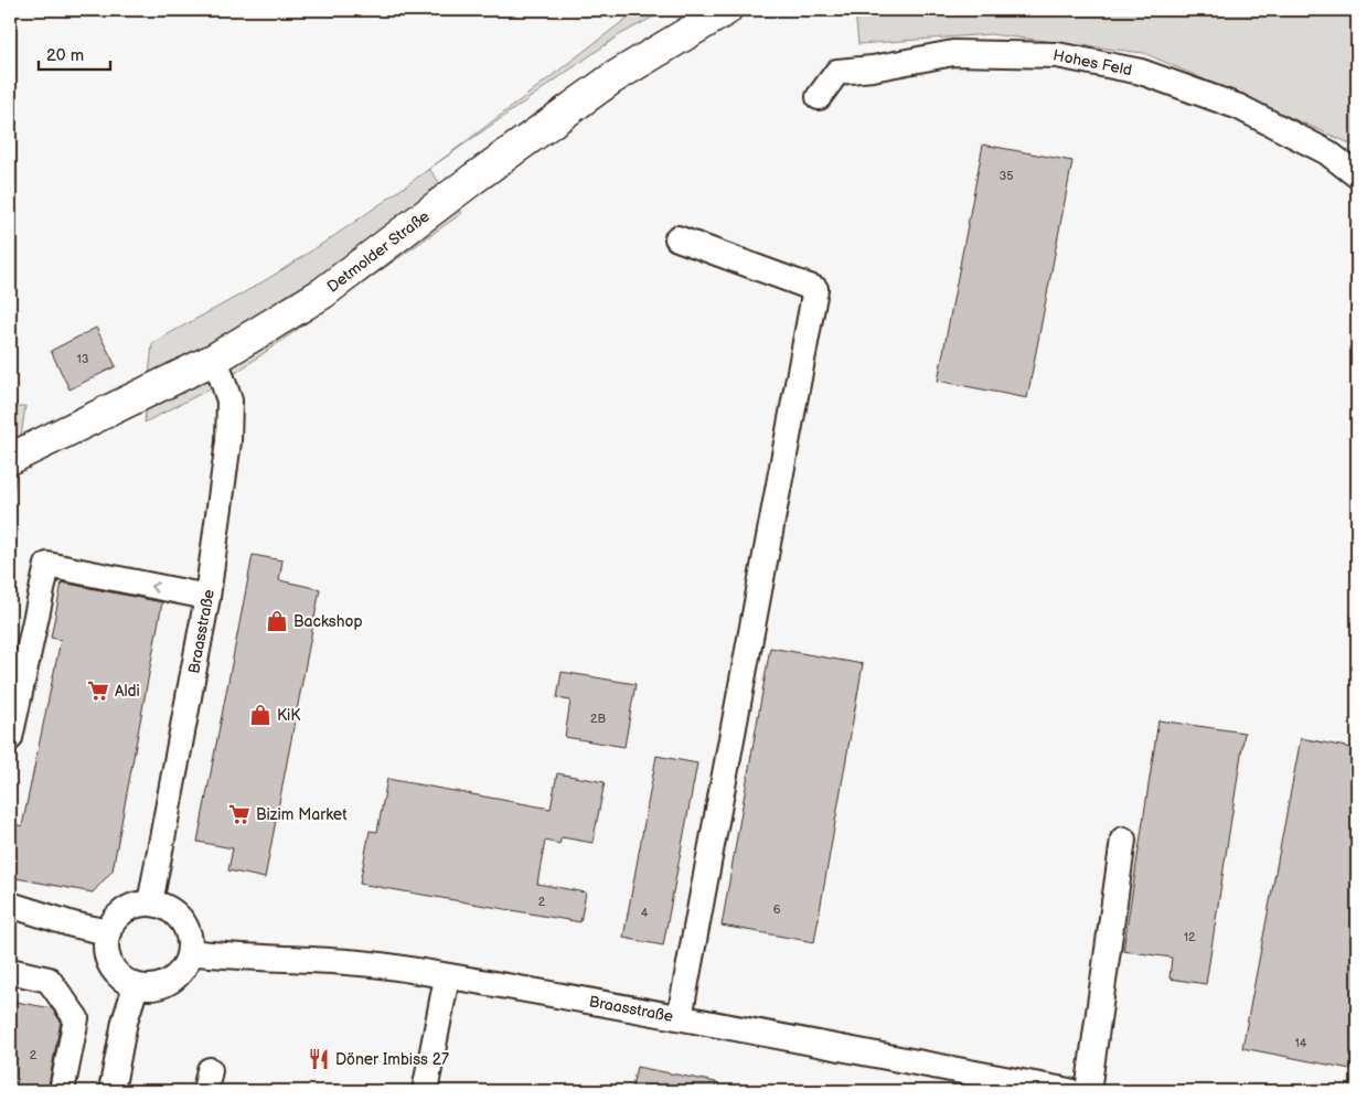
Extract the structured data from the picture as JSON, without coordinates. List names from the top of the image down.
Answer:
{
  "streets": {
    "main road": ["Detmolder Straße"],
    "street": ["Hohes Feld", "Braasstraße"]
  },
  "crossings": [
    ["Detmolder Straße", "Braasstraße"]
  ],
  "places": {
    "shop": ["Backshop", "KiK"],
    "supermarket": ["Aldi", "Bizim Market"],
    "restaurant": ["Döner Imbiss 27"]
  },
  "house_numbers": [
    "35",
    "13",
    "2B",
    "2",
    "6",
    "4",
    "12",
    "14",
    "2"
  ],
  "scale_bar": "20 m"
}
